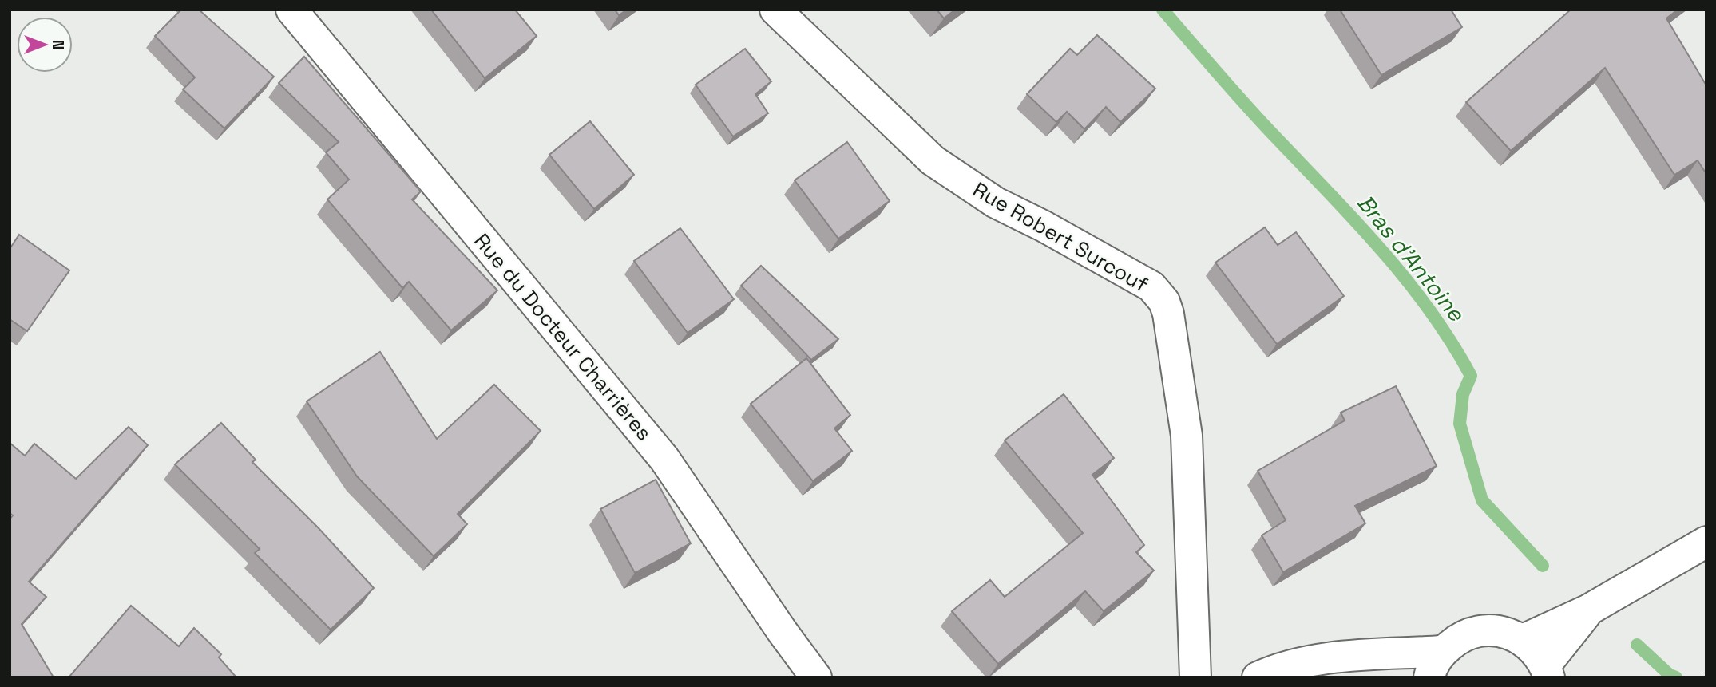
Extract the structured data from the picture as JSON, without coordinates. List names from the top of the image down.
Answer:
{
  "streets": {
    "street": ["Rue Robert Surcouf", "Rue du Docteur Charrières"]
  },
  "water": ["Bras d'Antoine"],
  "north": "right"
}
